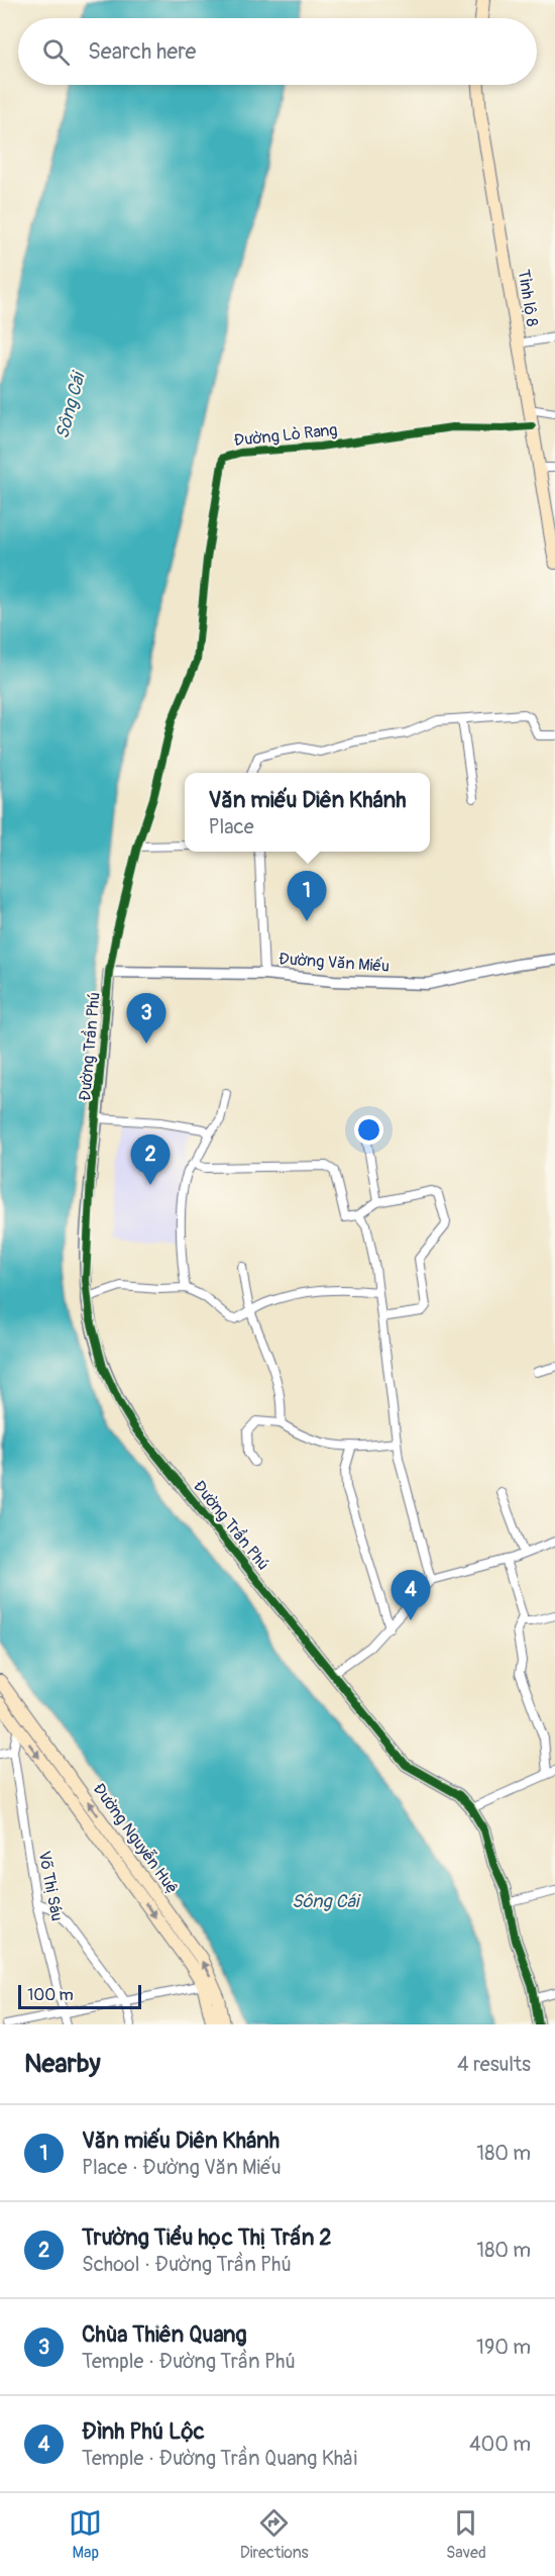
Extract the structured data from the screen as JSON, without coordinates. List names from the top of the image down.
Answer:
{
  "streets": {
    "main road": ["Tỉnh lộ 8", "Đường Nguyễn Huệ"],
    "street": [
      "Đường Lò Rang",
      "Đường Văn Miếu",
      "Đường Trần Phú",
      "Võ Thị Sáu"
    ]
  },
  "crossings": [
    ["Tỉnh lộ 8", "Đường Lò Rang"],
    ["Đường Văn Miếu", "Đường Trần Phú"]
  ],
  "water": ["Sông Cái"],
  "scale_bar": "100 m",
  "page": {
    "search": "Search here",
    "popup": ["Văn miếu Diên Khánh", "Place"],
    "pins": [
      "1",
      "3",
      "2",
      "4"
    ],
    "scale": "100 m",
    "heading": ["Nearby", "4 results"],
    "list": [
      {
        "mark": "1",
        "name": "Văn miếu Diên Khánh",
        "note": "Place · Đường Văn Miếu",
        "value": "180 m"
      },
      {
        "mark": "2",
        "name": "Trường Tiểu học Thị Trấn 2",
        "note": "School · Đường Trần Phú",
        "value": "180 m"
      },
      {
        "mark": "3",
        "name": "Chùa Thiên Quang",
        "note": "Temple · Đường Trần Phú",
        "value": "190 m"
      },
      {
        "mark": "4",
        "name": "Đình Phú Lộc",
        "note": "Temple · Đường Trần Quang Khải",
        "value": "400 m"
      }
    ],
    "nav": ["Map", "Directions", "Saved"]
  }
}
